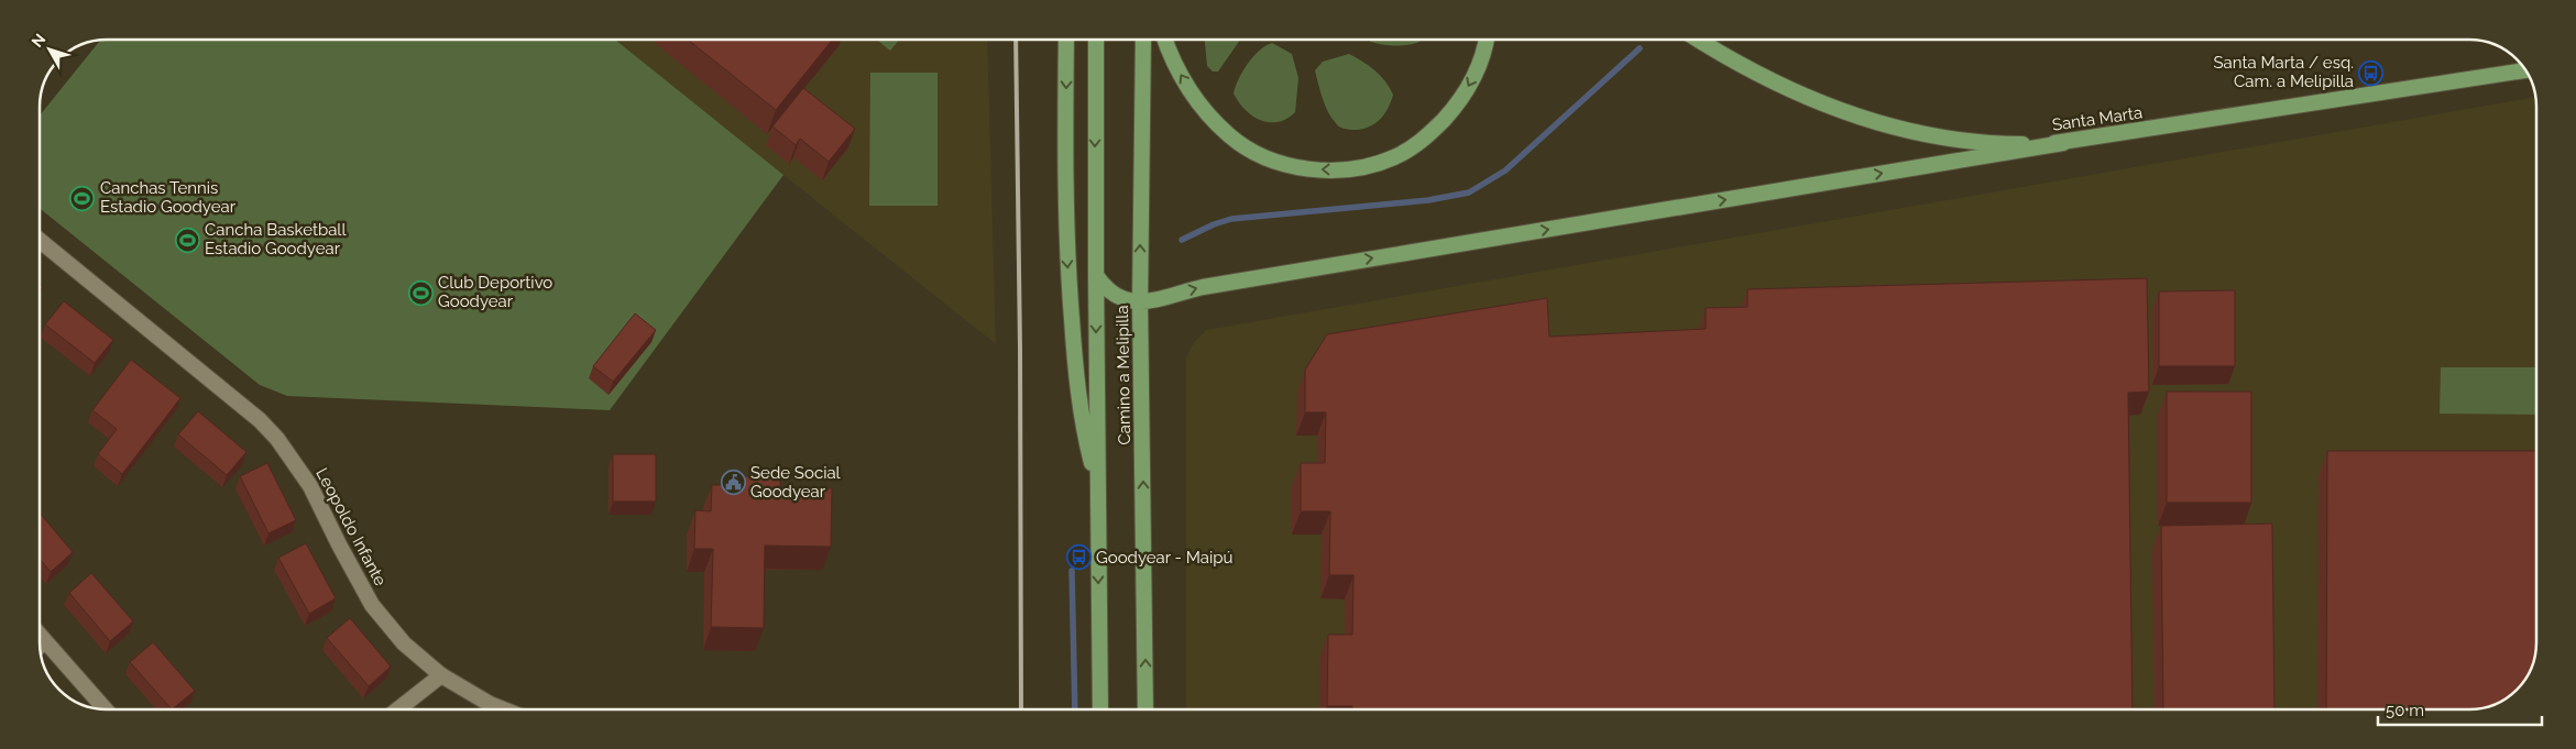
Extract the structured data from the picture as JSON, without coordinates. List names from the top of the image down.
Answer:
{
  "streets": {
    "main road": ["Santa Marta", "Camino a Melipilla"],
    "street": ["Leopoldo Infante"]
  },
  "places": {
    "bus stop": ["Santa Marta / esq. Cam. a Melipilla", "Goodyear - Maipú"],
    "sports": ["Canchas Tennis Estadio Goodyear", "Cancha Basketball Estadio Goodyear", "Club Deportivo Goodyear"],
    "public building": ["Sede Social Goodyear"]
  },
  "scale_bar": "50 m",
  "north": "top left"
}
